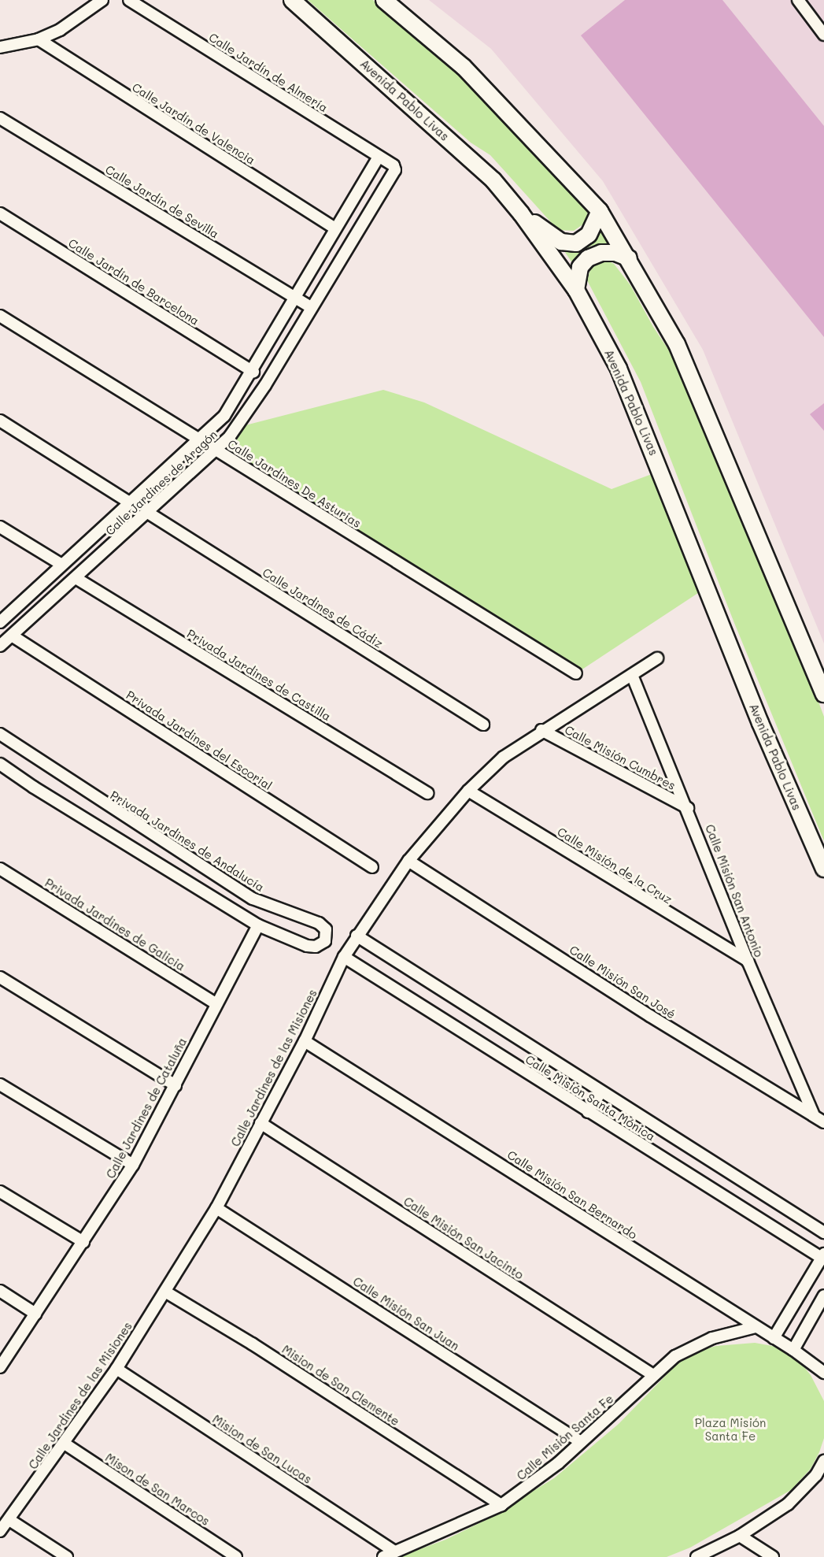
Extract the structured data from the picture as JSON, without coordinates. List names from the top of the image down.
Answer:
{
  "streets": {
    "main road": ["Avenida Pablo Livas"],
    "street": [
      "Calle Jardín de Almería",
      "Calle Jardín de Valencia",
      "Calle Jardín de Sevilla",
      "Calle Jardín de Barcelona",
      "Calle Jardines de Aragón",
      "Calle Jardines De Asturias",
      "Calle Jardines de Cádiz",
      "Privada Jardines de Castilla",
      "Privada Jardines del Escorial",
      "Calle Misión Cumbres",
      "Privada Jardines de Andalucía",
      "Calle Misión de la Cruz",
      "Calle Misión San Antonio",
      "Privada Jardines de Galicia",
      "Calle Misión San José",
      "Calle Jardines de las Misiones",
      "Calle Misión Santa Mónica",
      "Calle Jardines de Cataluña",
      "Calle Misión San Bernardo",
      "Calle Misión San Jacinto",
      "Calle Misión San Juan",
      "Mision de San Clemente",
      "Calle Misión Santa Fe",
      "Mision de San Lucas",
      "Mison de San Marcos"
    ]
  },
  "crossings": [
    ["Calle Jardín de Almería", "Calle Jardines de Aragón"],
    ["Calle Jardín de Valencia", "Calle Jardines de Aragón"],
    ["Calle Jardín de Sevilla", "Calle Jardines de Aragón"],
    ["Calle Jardín de Barcelona", "Calle Jardines de Aragón"],
    ["Calle Jardines de Aragón", "Calle Jardines De Asturias"],
    ["Calle Jardines de Aragón", "Calle Jardines de Cádiz"],
    ["Calle Jardines de Aragón", "Privada Jardines de Castilla"],
    ["Calle Jardines de Aragón", "Privada Jardines del Escorial"],
    ["Calle Misión Cumbres", "Calle Misión San Antonio"],
    ["Calle Misión Cumbres", "Calle Jardines de las Misiones"],
    ["Privada Jardines de Andalucía", "Calle Jardines de Cataluña"],
    ["Calle Misión de la Cruz", "Calle Misión San Antonio"],
    ["Calle Misión de la Cruz", "Calle Jardines de las Misiones"],
    ["Calle Misión San Antonio", "Calle Misión San José"],
    ["Calle Misión San Antonio", "Calle Jardines de las Misiones"],
    ["Privada Jardines de Galicia", "Calle Jardines de Cataluña"],
    ["Calle Misión San José", "Calle Jardines de las Misiones"],
    ["Calle Jardines de las Misiones", "Calle Misión Santa Mónica"],
    ["Calle Jardines de las Misiones", "Calle Misión San Bernardo"],
    ["Calle Jardines de las Misiones", "Calle Misión San Jacinto"],
    ["Calle Jardines de las Misiones", "Calle Misión San Juan"],
    ["Calle Jardines de las Misiones", "Mision de San Clemente"],
    ["Calle Jardines de las Misiones", "Mision de San Lucas"],
    ["Calle Jardines de las Misiones", "Mison de San Marcos"],
    ["Calle Misión San Bernardo", "Calle Misión Santa Fe"],
    ["Calle Misión San Jacinto", "Calle Misión Santa Fe"],
    ["Calle Misión San Juan", "Calle Misión Santa Fe"],
    ["Mision de San Clemente", "Calle Misión Santa Fe"],
    ["Calle Misión Santa Fe", "Mision de San Lucas"]
  ],
  "parks": ["Plaza Misión Santa Fe"]
}
